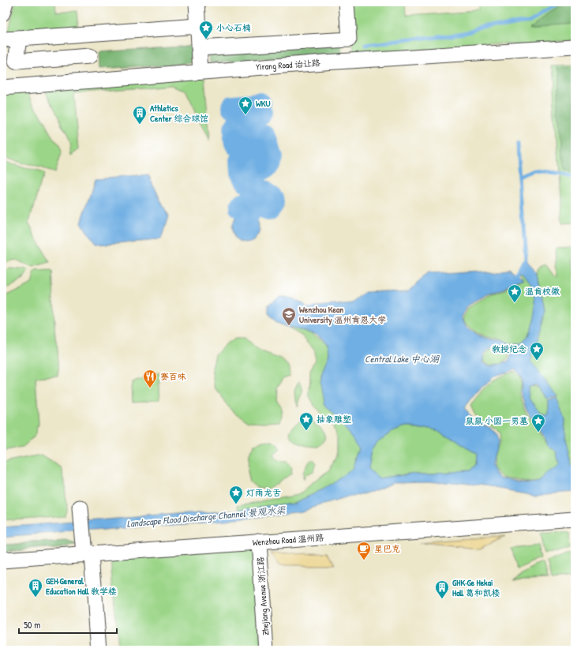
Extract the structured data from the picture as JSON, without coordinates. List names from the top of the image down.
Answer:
{
  "streets": {
    "street": ["Yirang Road 诒让路", "Wenzhou Road 温州路", "Zhejiang Avenue 浙江路"]
  },
  "crossings": [
    ["Wenzhou Road 温州路", "Zhejiang Avenue 浙江路"]
  ],
  "water": ["Central Lake 中心湖", "Landscape Flood Discharge Channel 景观水渠"],
  "places": {
    "place": [
      "小心石楠",
      "WKU",
      "温肯校徽",
      "教授纪念",
      "抽象雕塑",
      "鼠鼠 小圆一男墓",
      "灯雨龙舌"
    ],
    "building": ["Athletics Center 综合球馆", "GEH·General Education Hall 教学楼", "GHK·Ge Hekai Hall 葛和凯楼"],
    "school or university": ["Wenzhou Kean University 温州肯恩大学"],
    "restaurant": ["赛百味"],
    "cafe": ["星巴克"]
  },
  "scale_bar": "50 m"
}
